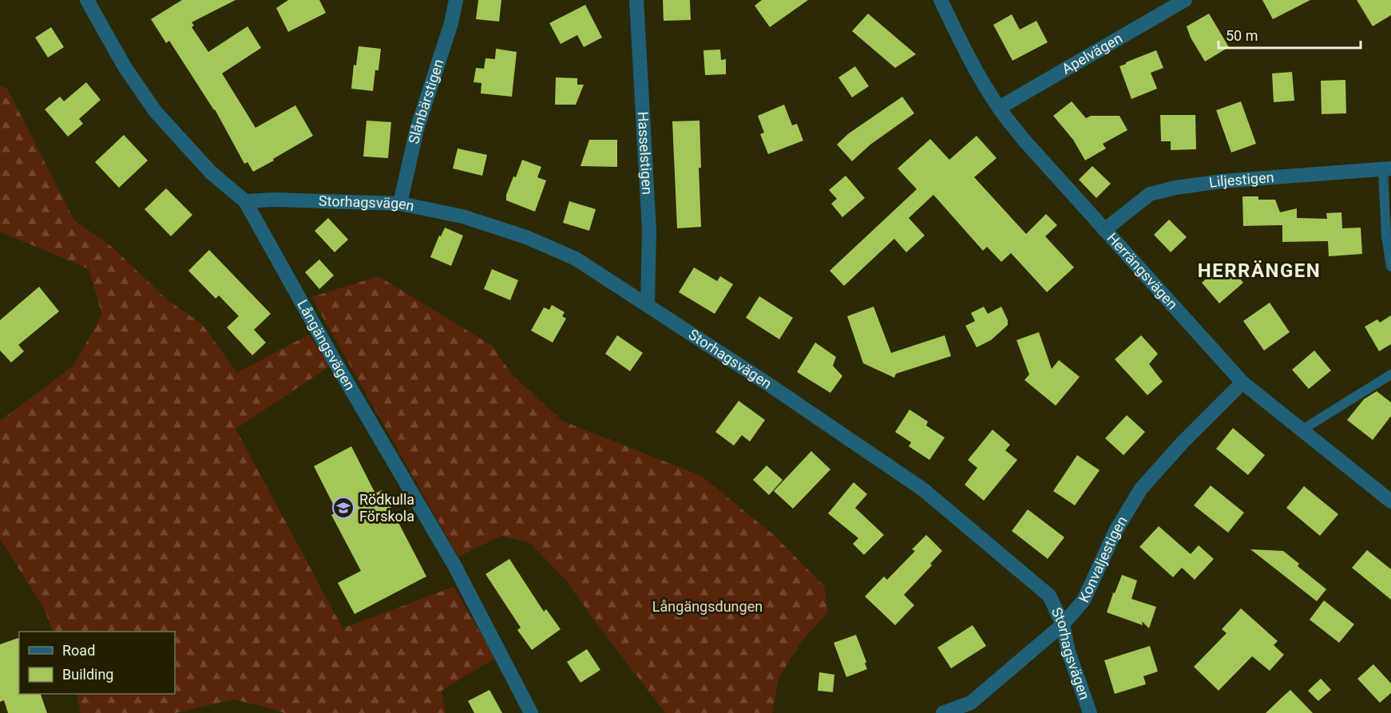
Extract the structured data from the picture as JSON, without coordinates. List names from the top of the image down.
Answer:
{
  "streets": {
    "street": [
      "Apelvägen",
      "Slånbärstigen",
      "Hasselstigen",
      "Liljestigen",
      "Storhagsvägen",
      "Herrängsvägen",
      "Långängsvägen",
      "Konvaljestigen"
    ]
  },
  "crossings": [
    ["Apelvägen", "Herrängsvägen"],
    ["Slånbärstigen", "Storhagsvägen"],
    ["Hasselstigen", "Storhagsvägen"],
    ["Liljestigen", "Herrängsvägen"],
    ["Storhagsvägen", "Långängsvägen"],
    ["Storhagsvägen", "Konvaljestigen"],
    ["Herrängsvägen", "Konvaljestigen"]
  ],
  "districts": ["HERRÄNGEN"],
  "parks": ["Långängsdungen"],
  "places": {
    "school or university": ["Rödkulla Förskola"]
  },
  "legend": ["Road", "Building"],
  "scale_bar": "50 m"
}
